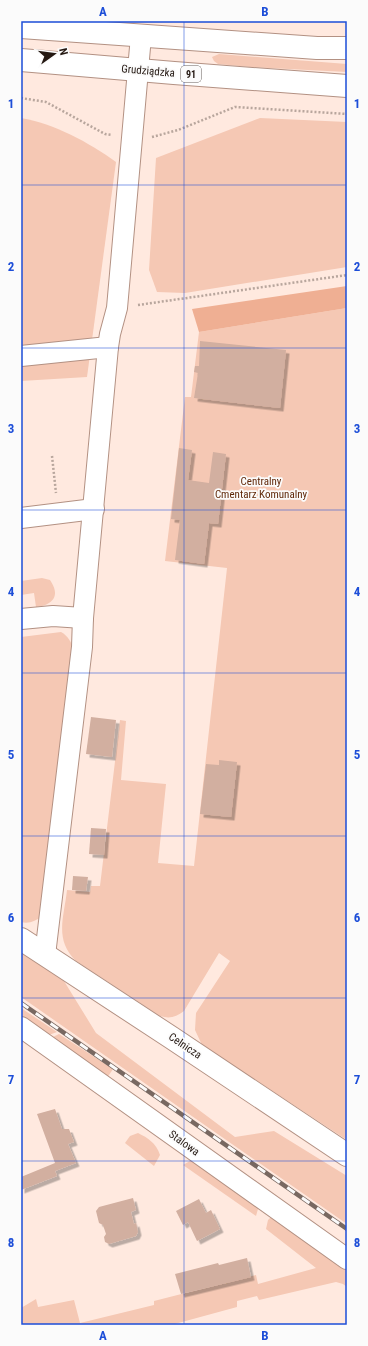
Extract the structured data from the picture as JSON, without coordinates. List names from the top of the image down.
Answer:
{
  "streets": {
    "main road": ["Grudziądzka", "91", "Celnicza"],
    "street": ["Stalowa"]
  },
  "parks": ["Centralny Cmentarz Komunalny"],
  "north": "right",
  "grid": {
    "columns": ["A", "B"],
    "rows": [
      "1",
      "2",
      "3",
      "4",
      "5",
      "6",
      "7",
      "8"
    ]
  }
}
